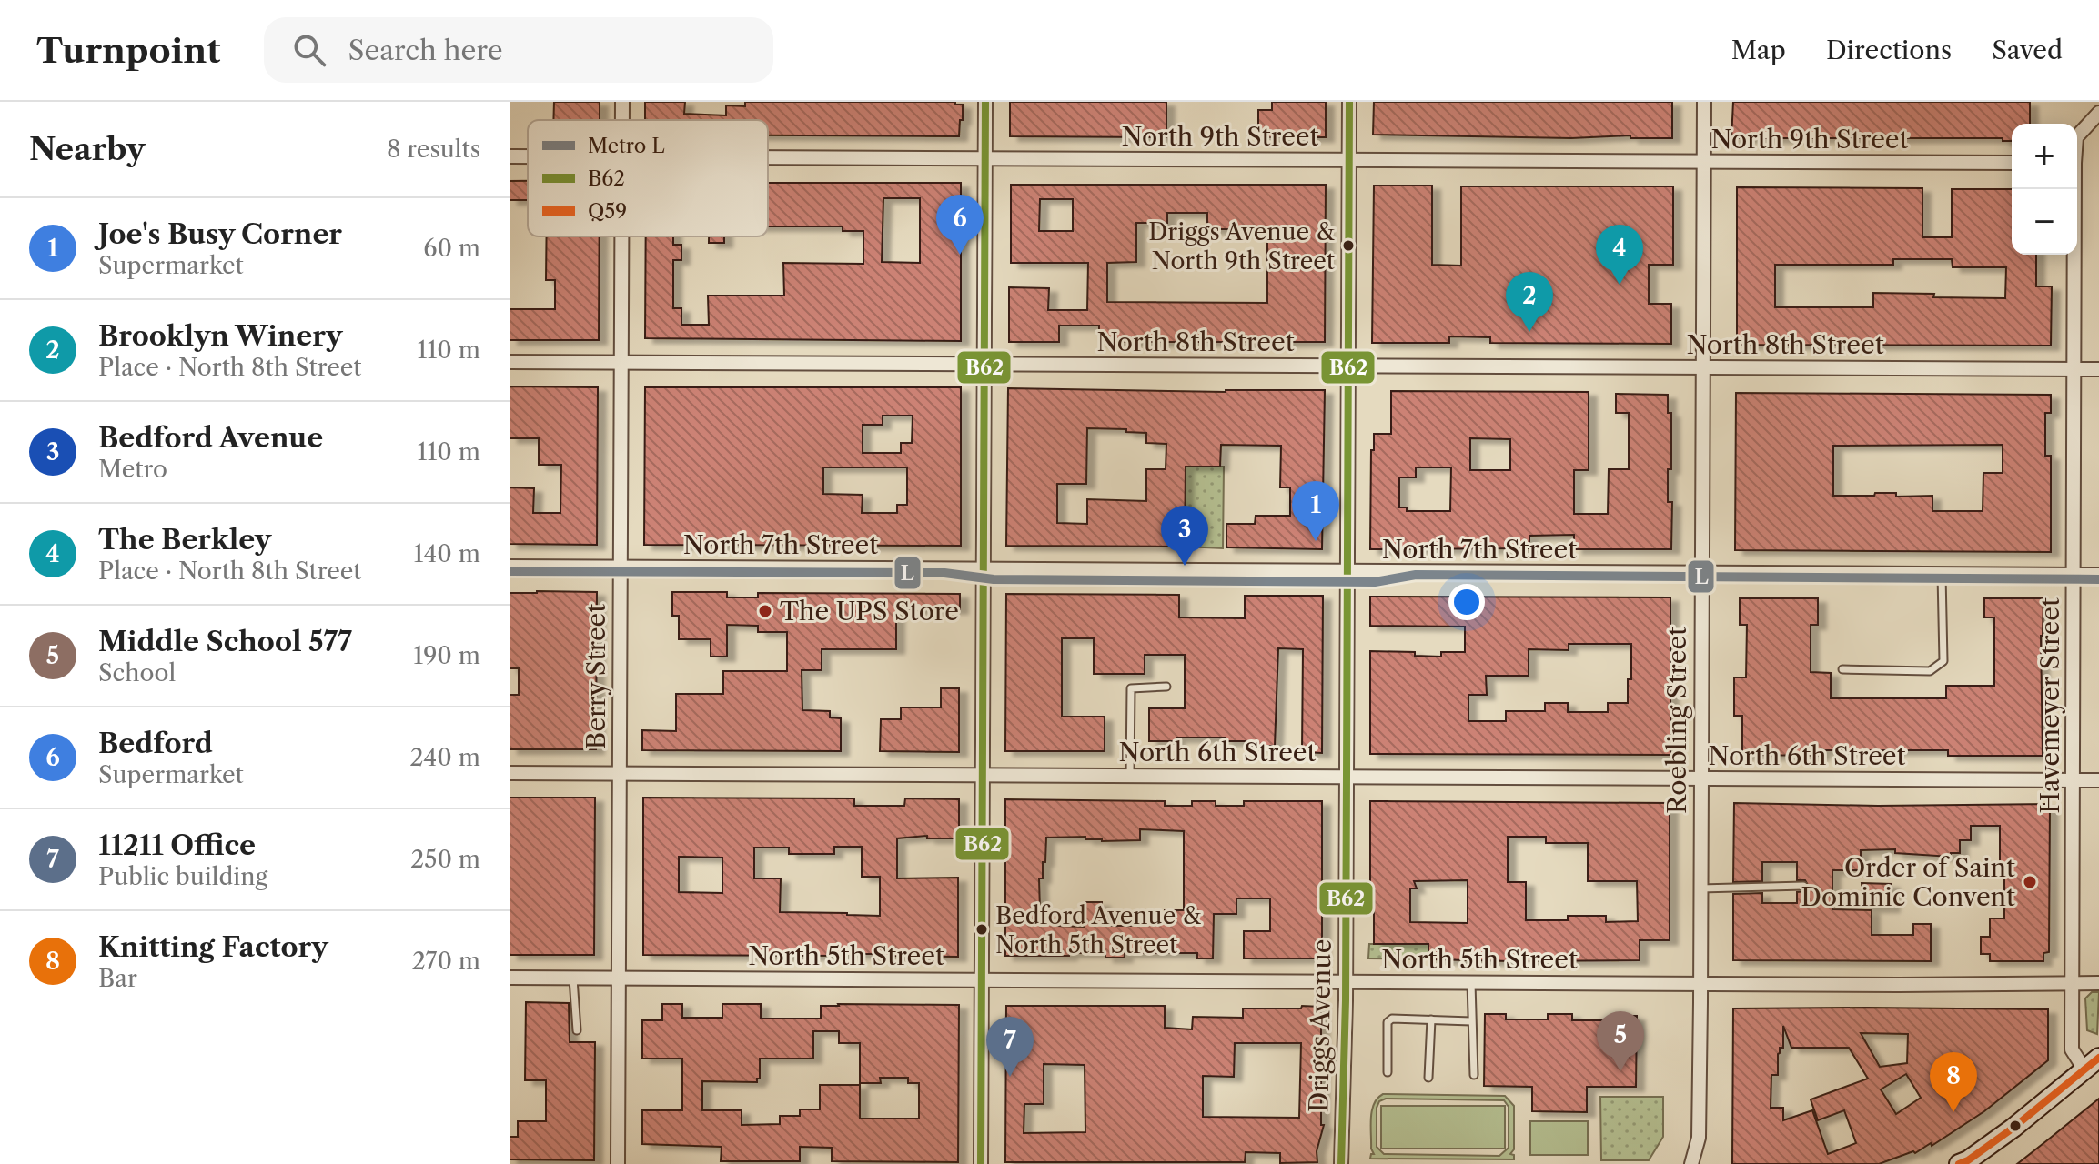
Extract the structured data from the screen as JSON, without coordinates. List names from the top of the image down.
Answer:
{
  "streets": {
    "street": [
      "North 9th Street",
      "North 8th Street",
      "North 7th Street",
      "Berry Street",
      "Havemeyer Street",
      "Roebling Street",
      "North 6th Street",
      "North 5th Street",
      "Driggs Avenue"
    ]
  },
  "crossings": [
    ["North 9th Street", "Roebling Street"],
    ["North 9th Street", "Driggs Avenue"],
    ["North 8th Street", "Berry Street"],
    ["North 8th Street", "Havemeyer Street"],
    ["North 8th Street", "Roebling Street"],
    ["North 8th Street", "Driggs Avenue"],
    ["North 7th Street", "Berry Street"],
    ["North 7th Street", "Havemeyer Street"],
    ["North 7th Street", "Roebling Street"],
    ["North 7th Street", "Driggs Avenue"],
    ["Berry Street", "North 6th Street"],
    ["Berry Street", "North 5th Street"],
    ["Havemeyer Street", "North 6th Street"],
    ["Havemeyer Street", "North 5th Street"],
    ["Roebling Street", "North 6th Street"],
    ["Roebling Street", "North 5th Street"],
    ["North 6th Street", "Driggs Avenue"],
    ["North 5th Street", "Driggs Avenue"]
  ],
  "places": [
    "Driggs Avenue & North 9th Street",
    "The UPS Store",
    "Order of Saint Dominic Convent",
    "Bedford Avenue & North 5th Street"
  ],
  "lines": ["transit line B62", "metro line L", "transit line Q59"],
  "legend": ["Metro L", "B62", "Q59"],
  "page": {
    "header": "Turnpoint",
    "search": "Search here",
    "nav": ["Map", "Directions", "Saved"],
    "heading": ["Nearby", "8 results"],
    "map_buttons": ["+", "−"],
    "pins": [
      "6",
      "4",
      "2",
      "1",
      "3",
      "5",
      "7",
      "8"
    ],
    "list": [
      {
        "mark": "1",
        "name": "Joe's Busy Corner",
        "note": "Supermarket",
        "value": "60 m"
      },
      {
        "mark": "2",
        "name": "Brooklyn Winery",
        "note": "Place · North 8th Street",
        "value": "110 m"
      },
      {
        "mark": "3",
        "name": "Bedford Avenue",
        "note": "Metro",
        "value": "110 m"
      },
      {
        "mark": "4",
        "name": "The Berkley",
        "note": "Place · North 8th Street",
        "value": "140 m"
      },
      {
        "mark": "5",
        "name": "Middle School 577",
        "note": "School",
        "value": "190 m"
      },
      {
        "mark": "6",
        "name": "Bedford",
        "note": "Supermarket",
        "value": "240 m"
      },
      {
        "mark": "7",
        "name": "11211 Office",
        "note": "Public building",
        "value": "250 m"
      },
      {
        "mark": "8",
        "name": "Knitting Factory",
        "note": "Bar",
        "value": "270 m"
      }
    ]
  }
}
